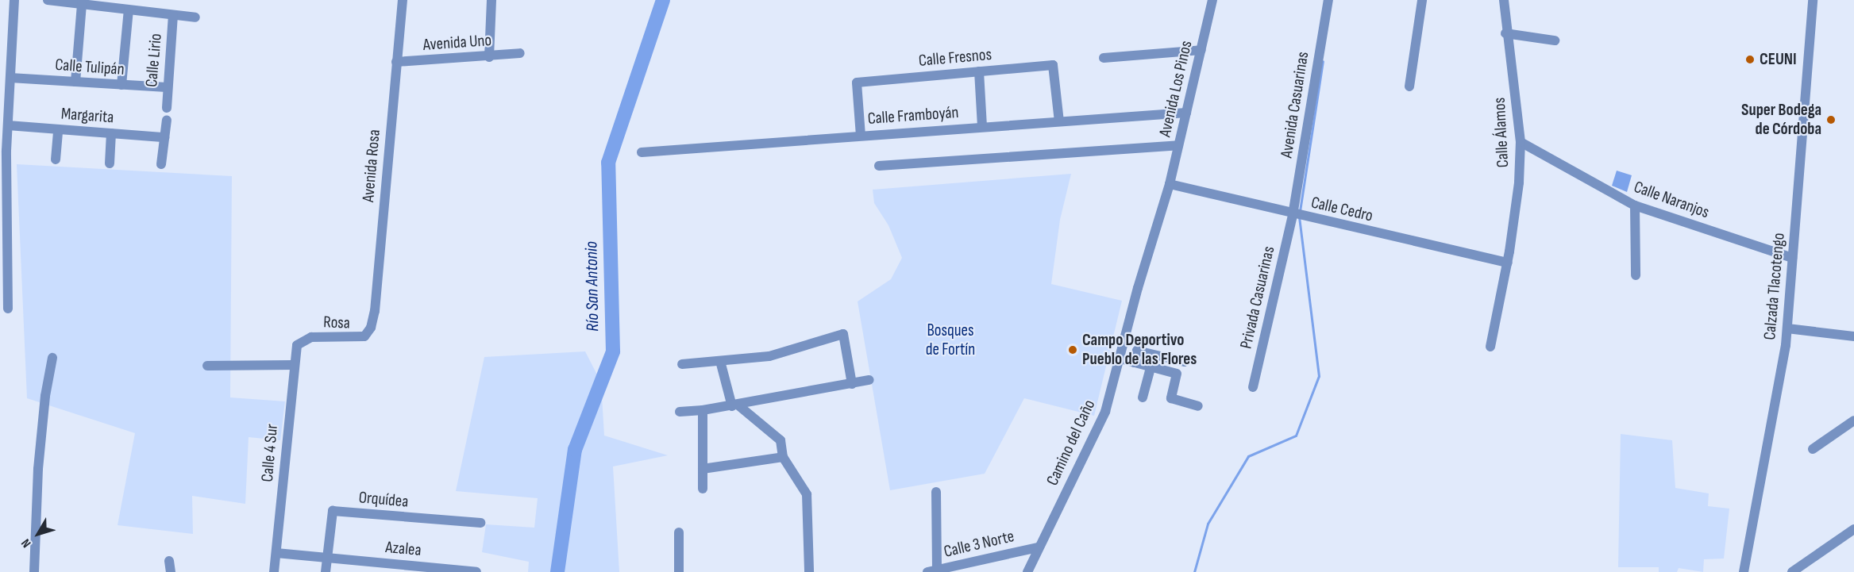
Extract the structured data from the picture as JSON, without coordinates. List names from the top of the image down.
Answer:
{
  "streets": {
    "street": [
      "Avenida Uno",
      "Calle Fresnos",
      "Calle Lirio",
      "Calle Tulipán",
      "Avenida Los Pinos",
      "Avenida Casuarinas",
      "Margarita",
      "Calle Framboyán",
      "Calle Álamos",
      "Avenida Rosa",
      "Calle Naranjos",
      "Calle Cedro",
      "Calzada Tlacotengo",
      "Privada Casuarinas",
      "Rosa",
      "Camino del Caño",
      "Calle 4 Sur",
      "Orquídea",
      "Calle 3 Norte",
      "Azalea"
    ]
  },
  "crossings": [
    ["Avenida Uno", "Avenida Rosa"],
    ["Calle Fresnos", "Calle Framboyán"],
    ["Calle Lirio", "Calle Tulipán"],
    ["Avenida Los Pinos", "Calle Framboyán"],
    ["Avenida Los Pinos", "Calle Cedro"],
    ["Avenida Los Pinos", "Camino del Caño"],
    ["Avenida Casuarinas", "Calle Cedro"],
    ["Avenida Casuarinas", "Privada Casuarinas"],
    ["Calle Álamos", "Calle Naranjos"],
    ["Calle Álamos", "Calle Cedro"],
    ["Avenida Rosa", "Rosa"],
    ["Calle Naranjos", "Calzada Tlacotengo"],
    ["Calle Cedro", "Privada Casuarinas"],
    ["Calle Cedro", "Camino del Caño"],
    ["Rosa", "Calle 4 Sur"],
    ["Camino del Caño", "Calle 3 Norte"],
    ["Calle 4 Sur", "Azalea"],
    ["Orquídea", "Azalea"]
  ],
  "water": ["Río San Antonio"],
  "parks": ["Bosques de Fortín"],
  "places": ["CEUNI", "Super Bodega de Córdoba", "Campo Deportivo Pueblo de las Flores"],
  "north": "bottom left"
}
